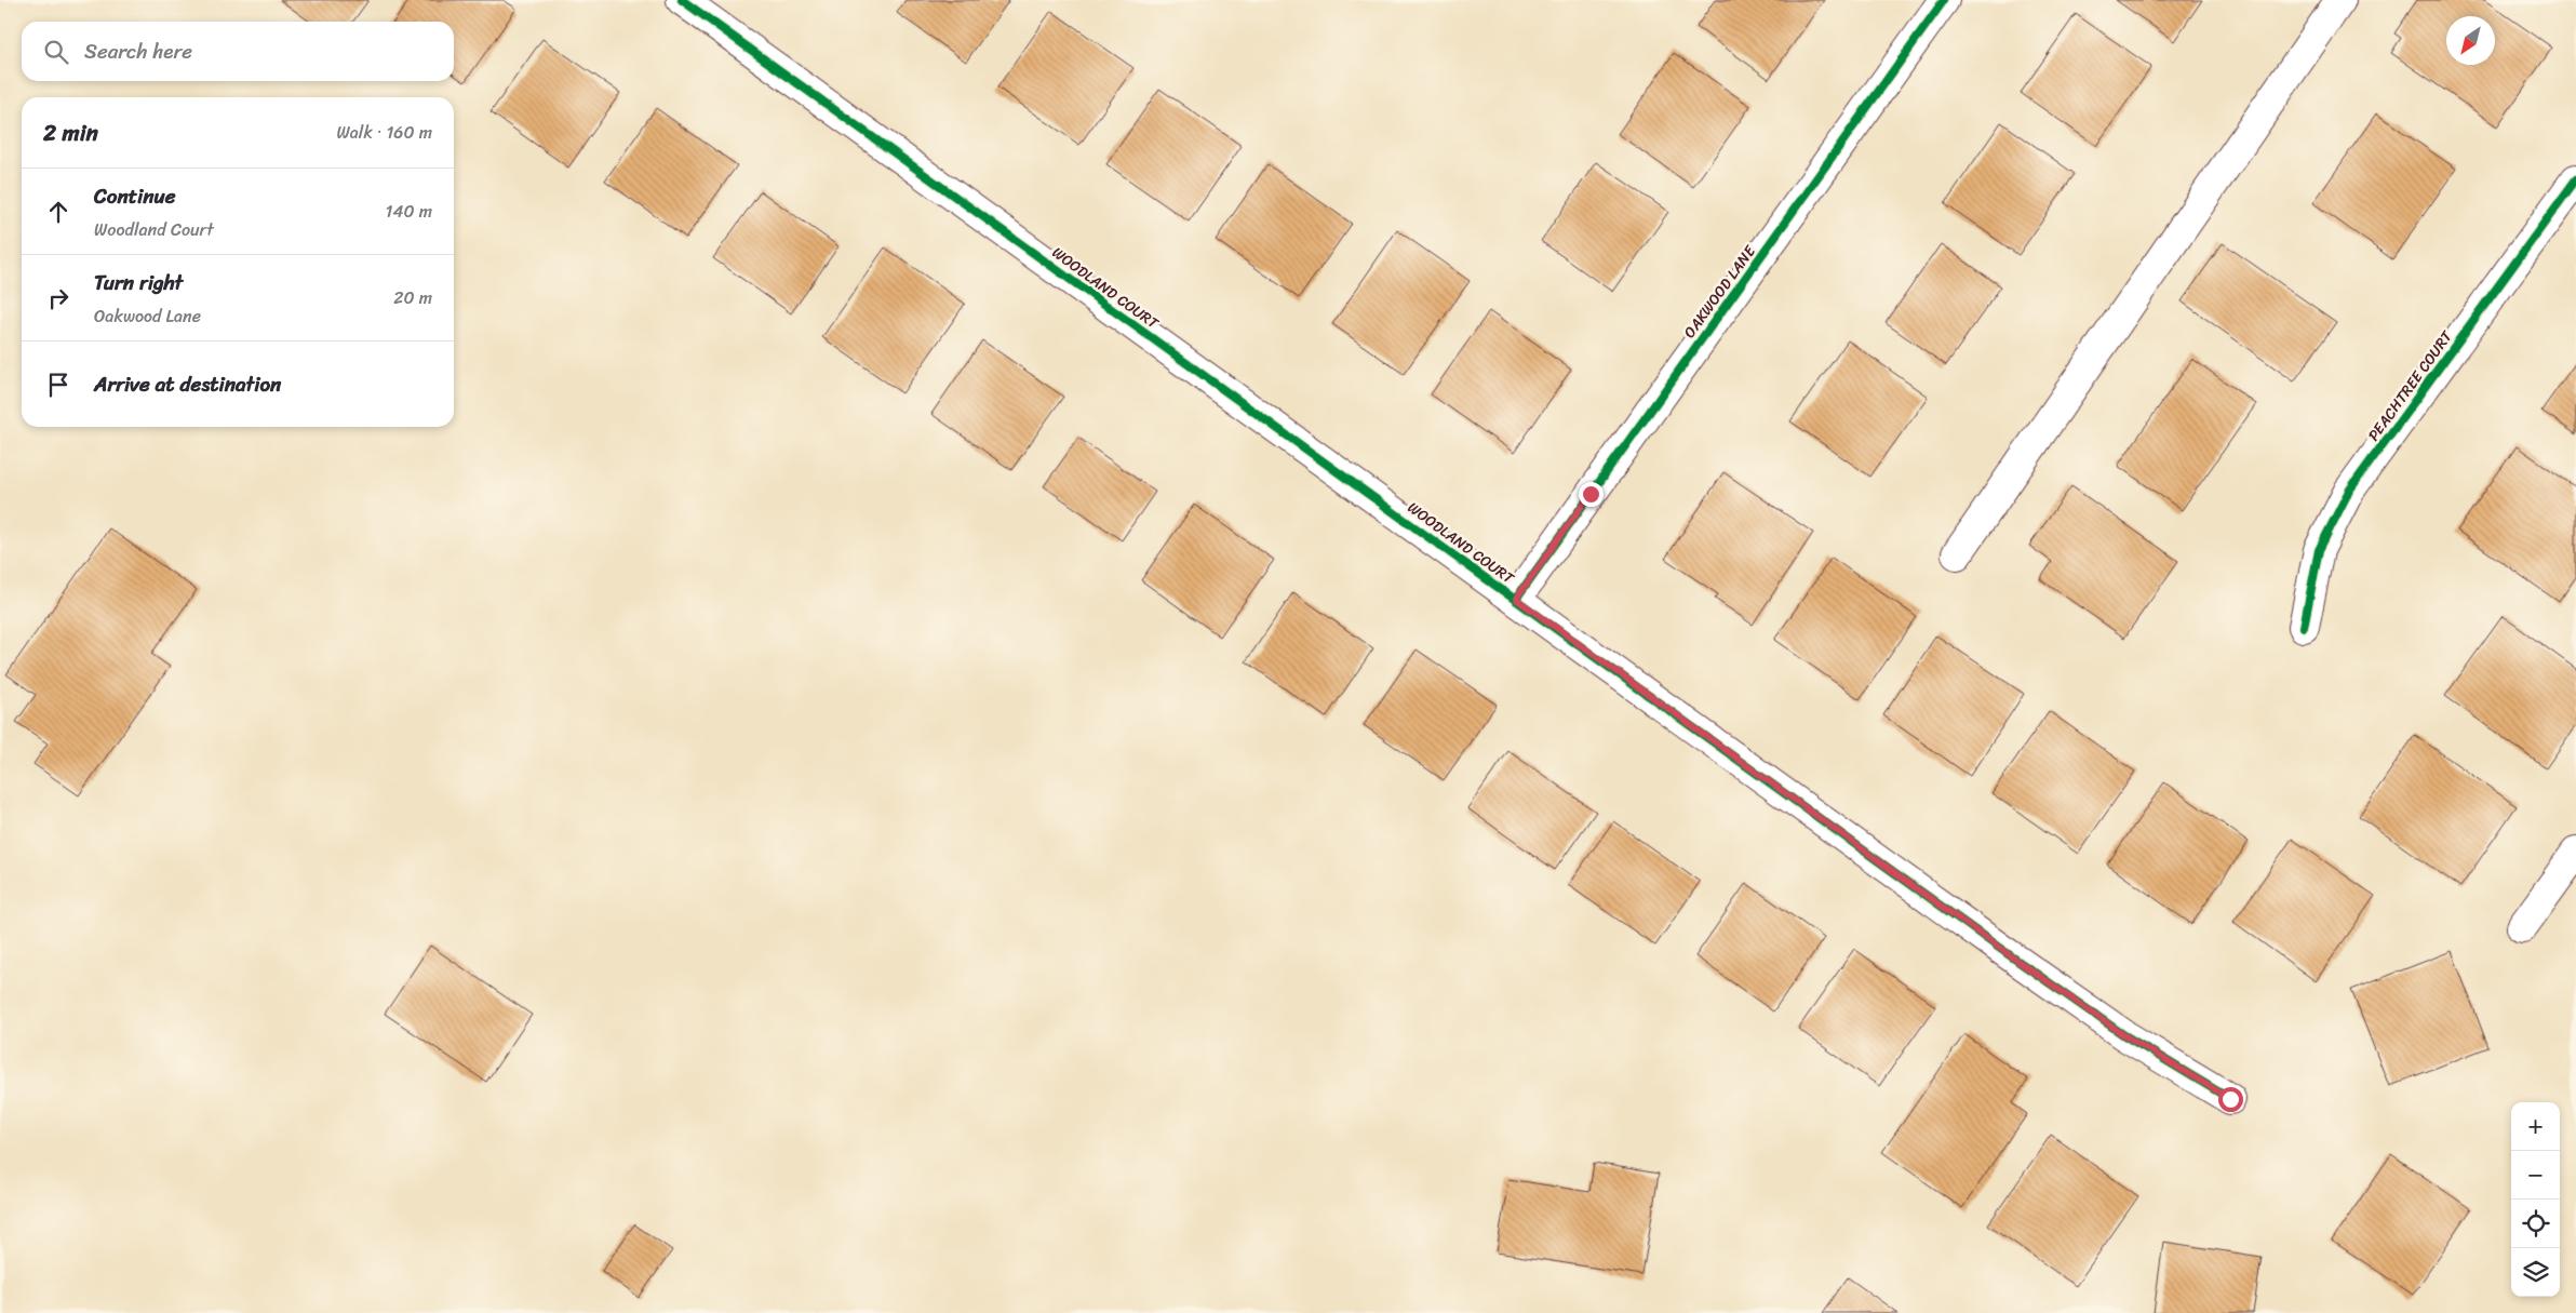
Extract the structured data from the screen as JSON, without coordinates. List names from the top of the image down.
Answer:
{
  "streets": {
    "street": ["WOODLAND COURT", "OAKWOOD LANE", "PEACHTREE COURT"]
  },
  "crossings": [
    ["WOODLAND COURT", "OAKWOOD LANE"]
  ],
  "north": "bottom left",
  "page": {
    "search": "Search here",
    "heading": ["2 min", "Walk · 160 m"],
    "list": [
      ["Continue", "Woodland Court", "140 m"],
      ["Turn right", "Oakwood Lane", "20 m"],
      "Arrive at destination"
    ],
    "map_buttons": ["+", "−"]
  }
}
